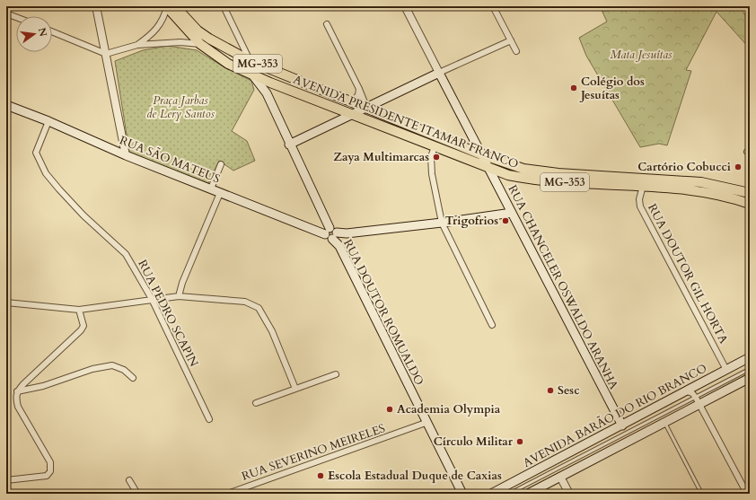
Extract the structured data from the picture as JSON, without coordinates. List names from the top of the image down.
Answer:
{
  "streets": {
    "main road": [
      "MG-353",
      "AVENIDA PRESIDENTE ITAMAR FRANCO",
      "RUA SÃO MATEUS",
      "RUA CHANCELER OSWALDO ARANHA",
      "RUA DOUTOR ROMUALDO",
      "AVENIDA BARÃO DO RIO BRANCO"
    ],
    "street": ["RUA DOUTOR GIL HORTA", "RUA PEDRO SCAPIN", "RUA SEVERINO MEIRELES"]
  },
  "crossings": [
    ["AVENIDA PRESIDENTE ITAMAR FRANCO", "RUA DOUTOR GIL HORTA"],
    ["AVENIDA PRESIDENTE ITAMAR FRANCO", "RUA CHANCELER OSWALDO ARANHA"],
    ["AVENIDA PRESIDENTE ITAMAR FRANCO", "RUA DOUTOR ROMUALDO"],
    ["RUA SÃO MATEUS", "RUA CHANCELER OSWALDO ARANHA"],
    ["RUA SÃO MATEUS", "RUA DOUTOR ROMUALDO"],
    ["RUA SÃO MATEUS", "RUA PEDRO SCAPIN"],
    ["RUA DOUTOR GIL HORTA", "AVENIDA BARÃO DO RIO BRANCO"],
    ["RUA CHANCELER OSWALDO ARANHA", "AVENIDA BARÃO DO RIO BRANCO"],
    ["RUA DOUTOR ROMUALDO", "RUA SEVERINO MEIRELES"]
  ],
  "parks": ["Mata Jesuítas", "Praça Jarbas de Lery Santos"],
  "places": [
    "Colégio dos Jesuítas",
    "Zaya Multimarcas",
    "Cartório Cobucci",
    "Trigofrios",
    "Sesc",
    "Academia Olympia",
    "Círculo Militar",
    "Escola Estadual Duque de Caxias"
  ],
  "north": "right"
}
